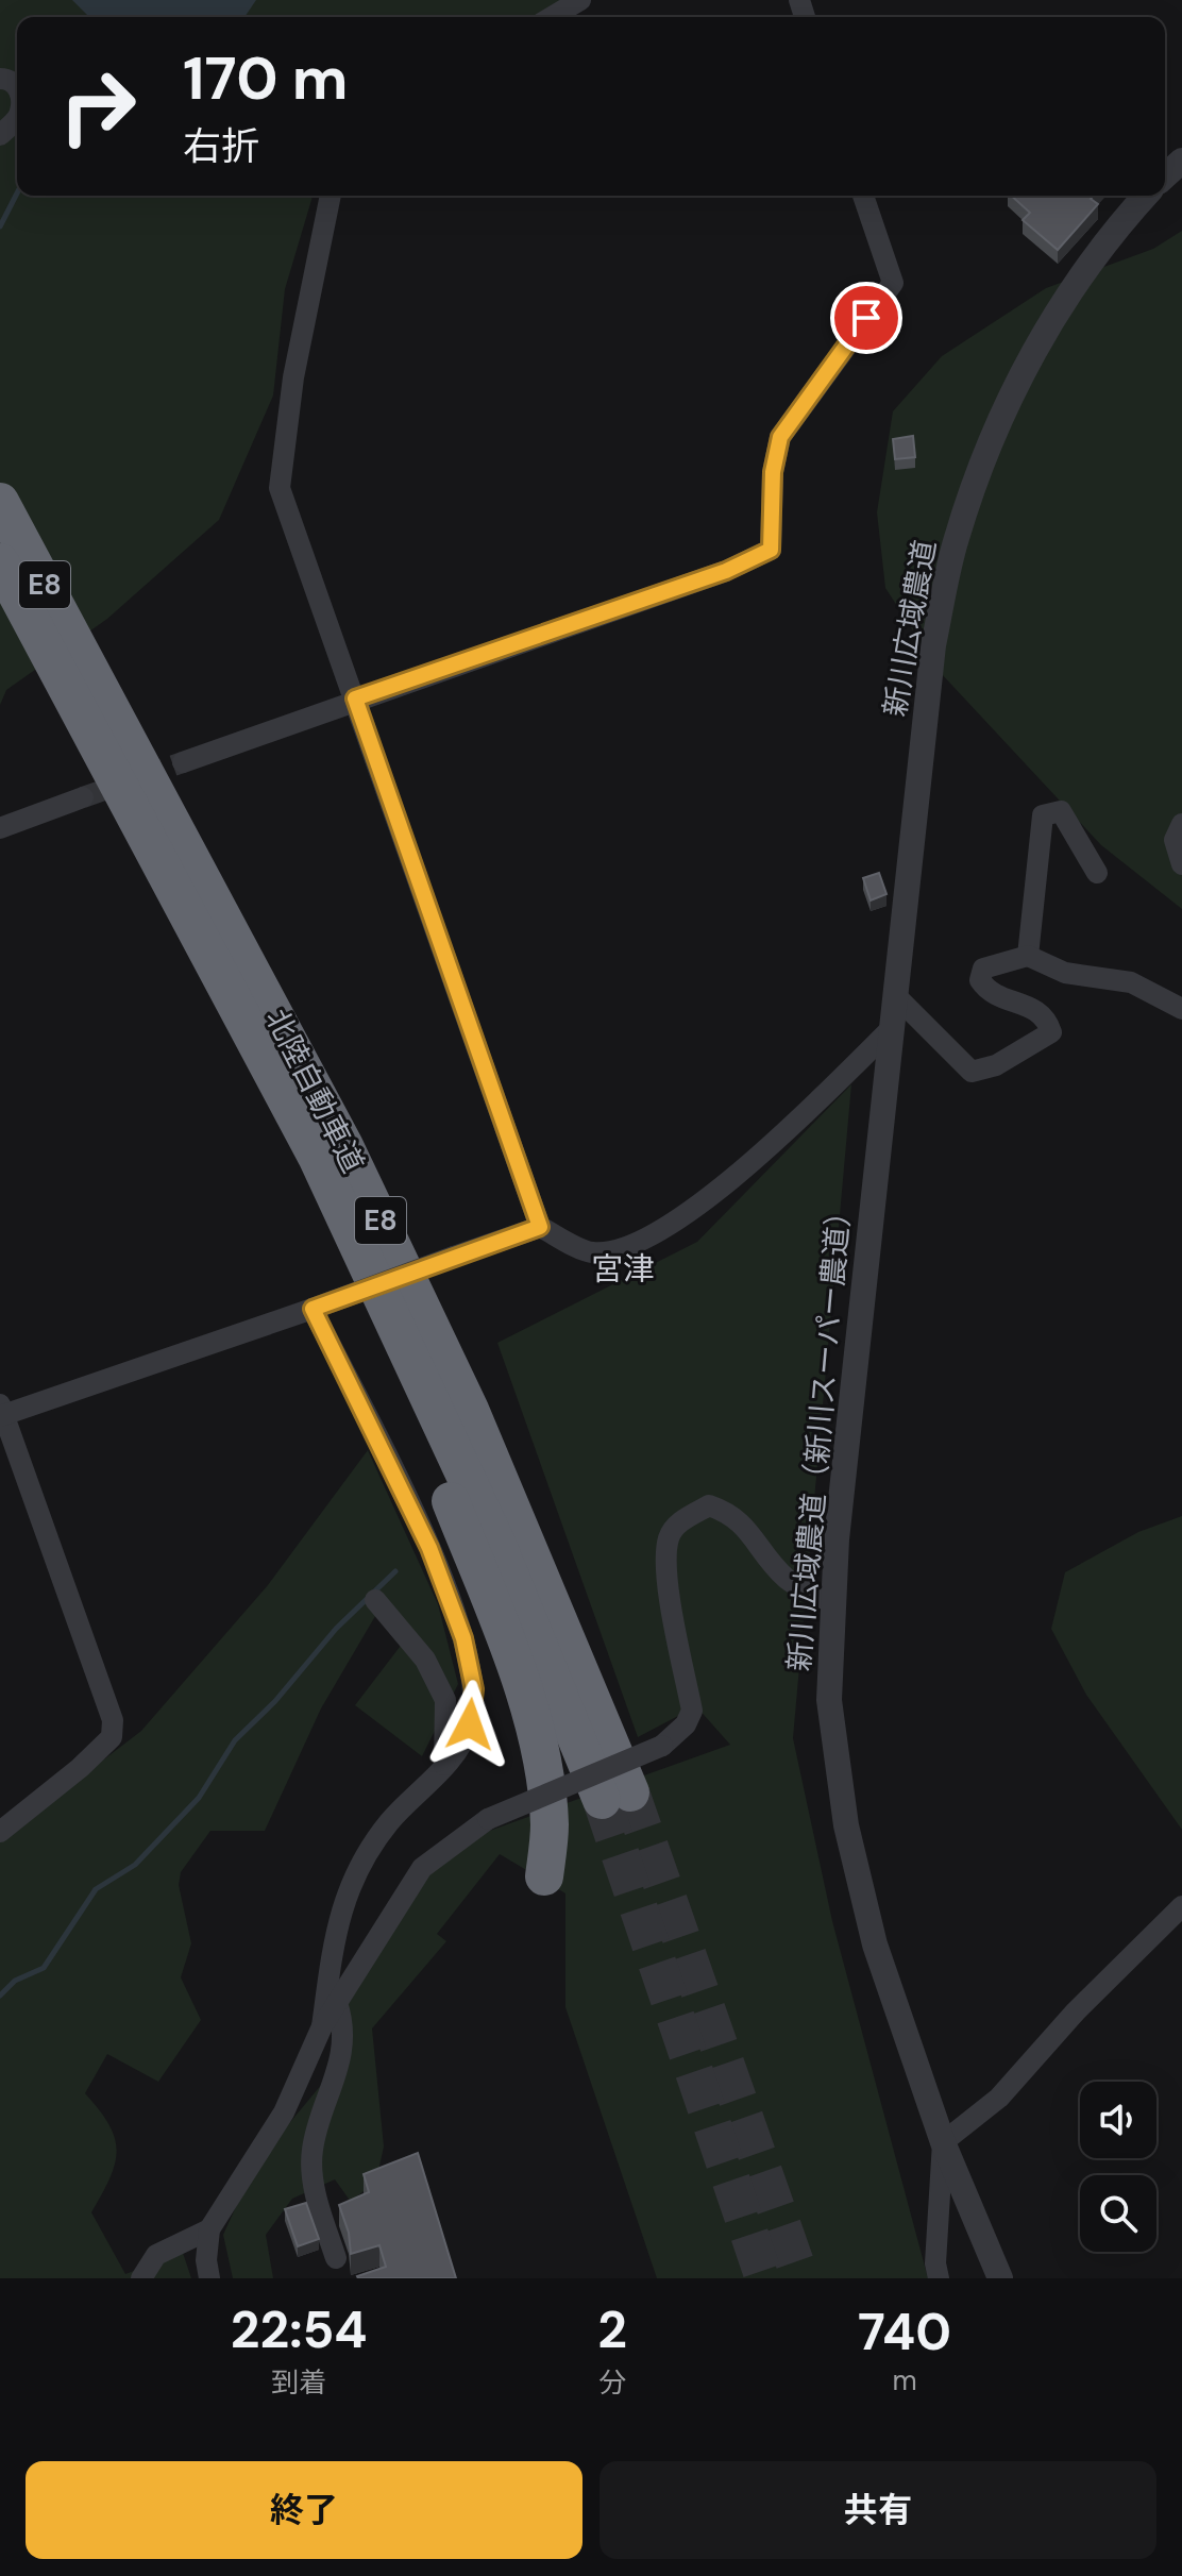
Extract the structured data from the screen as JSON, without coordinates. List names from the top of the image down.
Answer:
{
  "streets": {
    "highway": ["E8", "北陸自動車道"],
    "street": ["新川広域農道", "新川広域農道（新川スーパー農道）"]
  },
  "crossings": [
    ["新川広域農道", "新川広域農道（新川スーパー農道）"]
  ],
  "districts": ["宮津"],
  "page": {
    "turn": ["170 m", "右折"],
    "eta": [
      "22:54",
      "到着",
      "2",
      "分",
      "740",
      "m"
    ],
    "buttons": ["終了", "共有"]
  }
}
